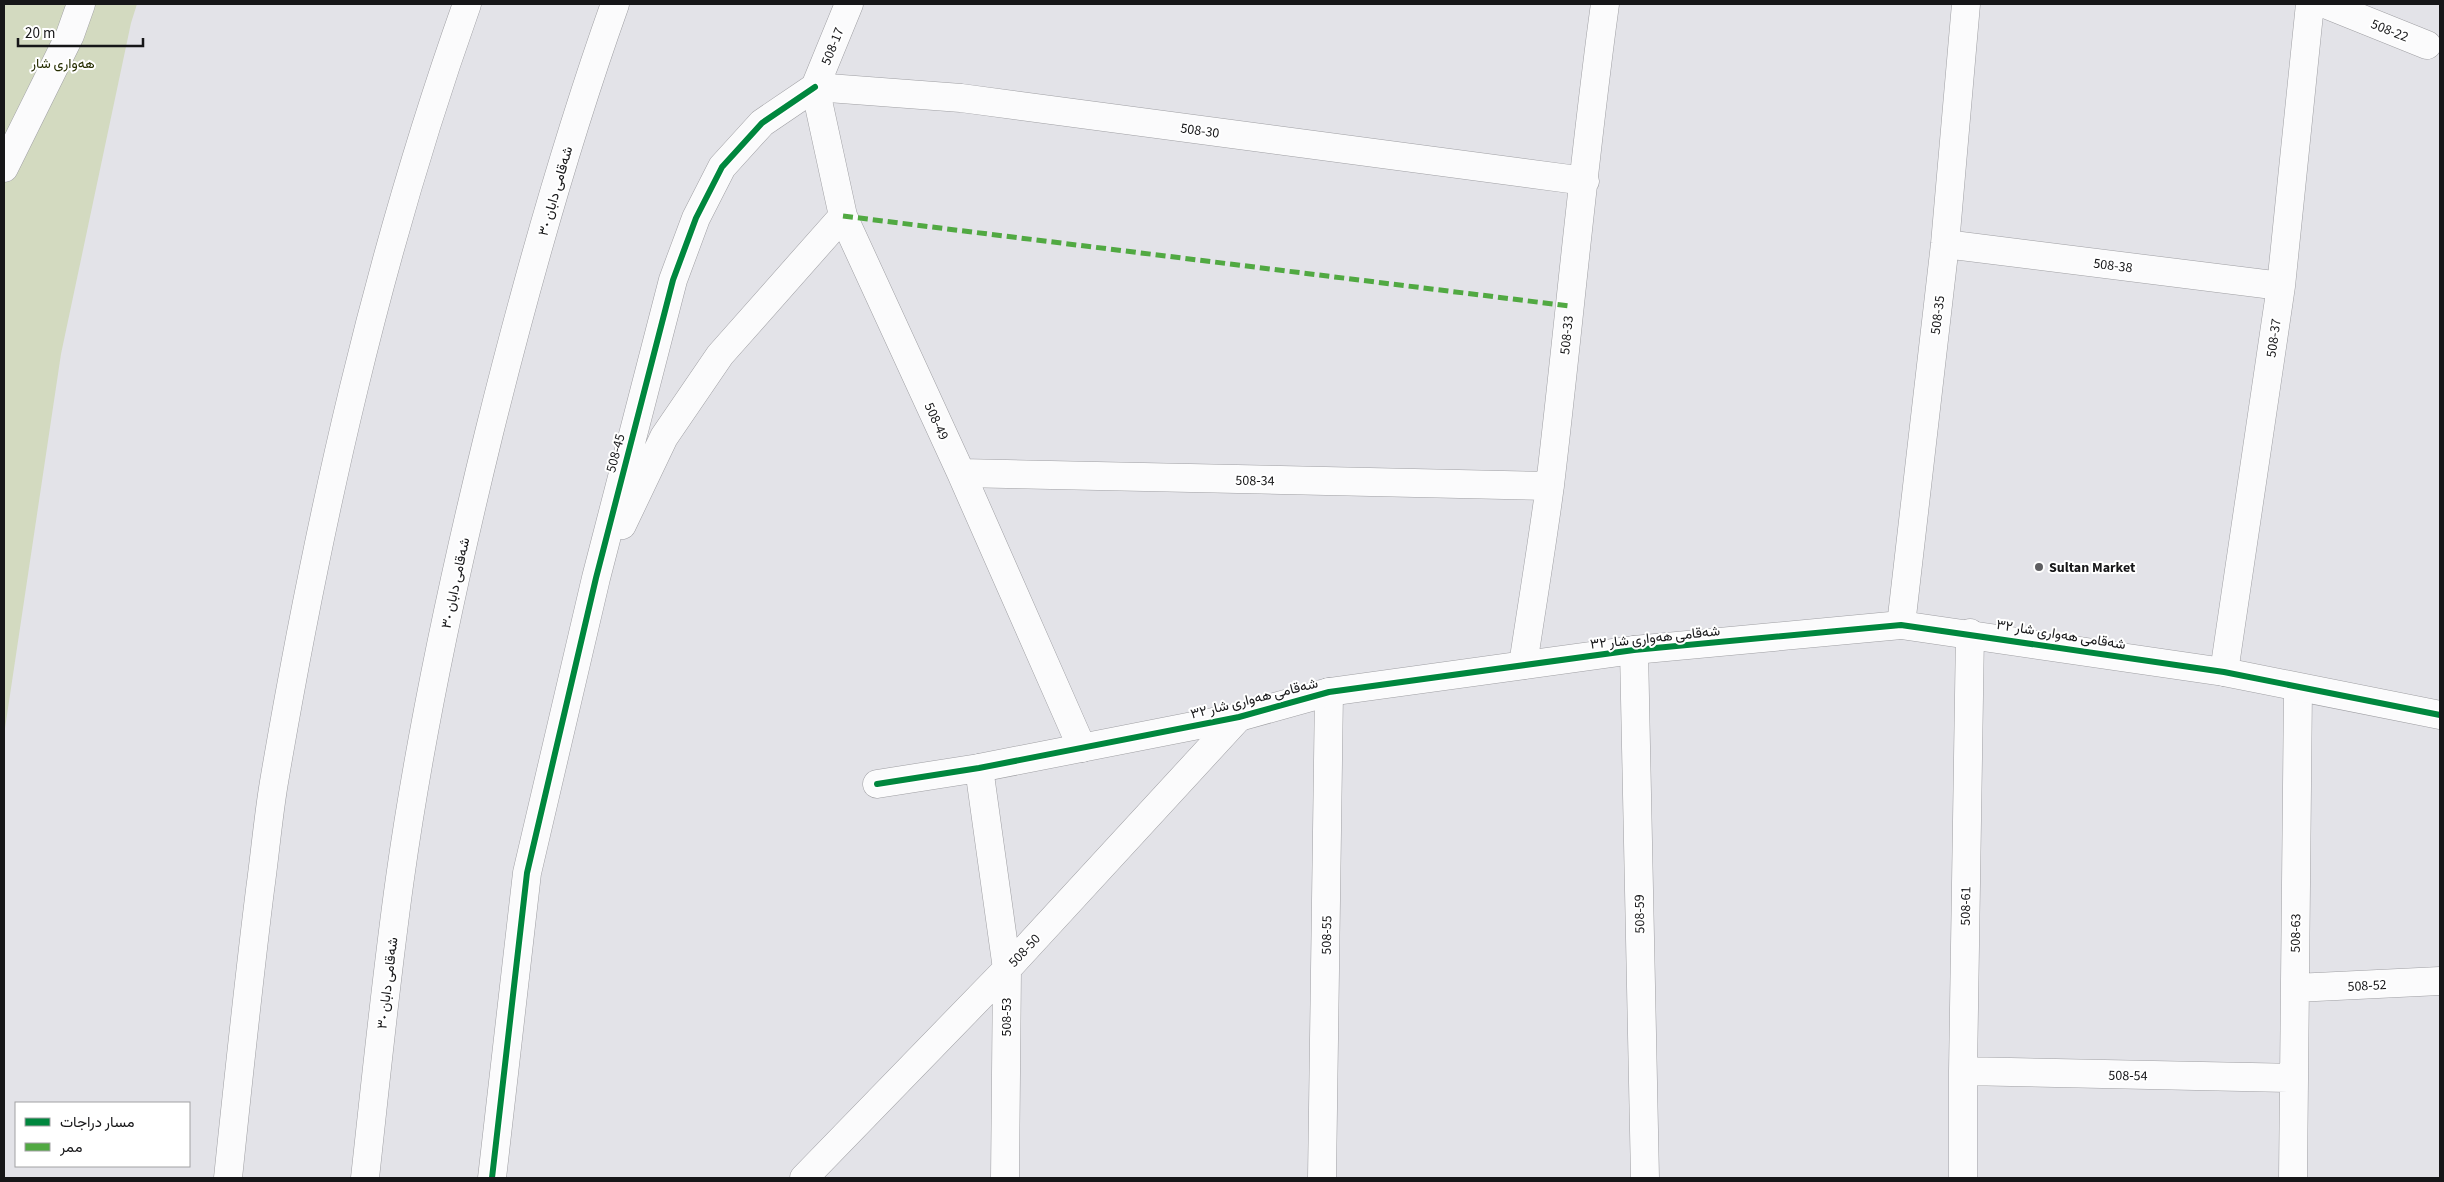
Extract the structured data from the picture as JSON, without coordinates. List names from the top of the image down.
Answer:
{
  "streets": {
    "street": [
      "508-22",
      "508-17",
      "508-30",
      "شەقامی دابان ٣٠",
      "508-38",
      "508-35",
      "508-33",
      "508-37",
      "508-49",
      "508-45",
      "508-34",
      "شەقامی هەواری شار ٣٢",
      "508-61",
      "508-59",
      "508-63",
      "508-55",
      "508-50",
      "508-52",
      "508-53",
      "508-54"
    ]
  },
  "crossings": [
    ["508-17", "508-30"],
    ["508-17", "508-49"],
    ["508-17", "508-45"],
    ["508-30", "508-33"],
    ["508-30", "508-49"],
    ["508-30", "508-45"],
    ["508-38", "508-35"],
    ["508-38", "508-37"],
    ["508-35", "شەقامی هەواری شار ٣٢"],
    ["508-33", "508-34"],
    ["508-33", "شەقامی هەواری شار ٣٢"],
    ["508-37", "شەقامی هەواری شار ٣٢"],
    ["508-49", "508-45"],
    ["508-49", "508-34"],
    ["508-49", "شەقامی هەواری شار ٣٢"],
    ["شەقامی هەواری شار ٣٢", "508-61"],
    ["شەقامی هەواری شار ٣٢", "508-59"],
    ["شەقامی هەواری شار ٣٢", "508-63"],
    ["شەقامی هەواری شار ٣٢", "508-55"],
    ["شەقامی هەواری شار ٣٢", "508-50"],
    ["شەقامی هەواری شار ٣٢", "508-53"],
    ["508-61", "508-54"],
    ["508-63", "508-52"],
    ["508-63", "508-54"],
    ["508-50", "508-53"]
  ],
  "parks": ["هەواری شار"],
  "places": ["Sultan Market"],
  "legend": ["مسار دراجات", "ممر"],
  "scale_bar": "20 m"
}
